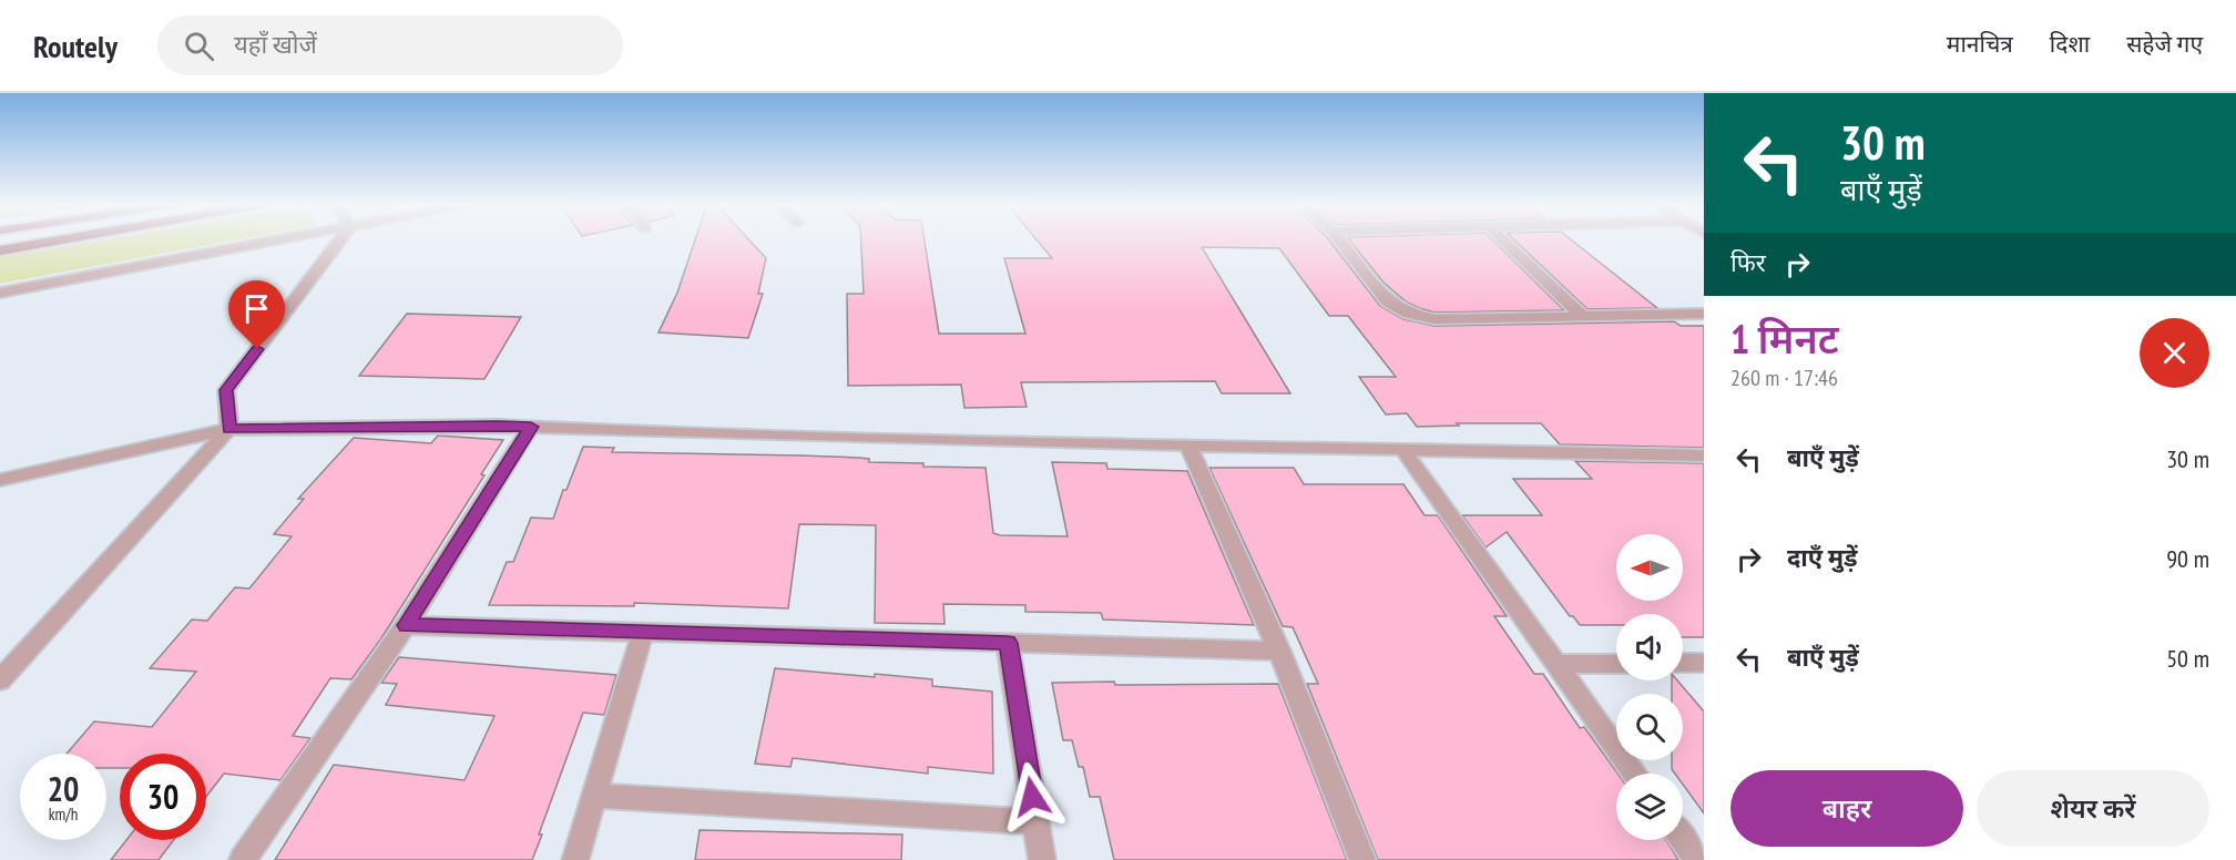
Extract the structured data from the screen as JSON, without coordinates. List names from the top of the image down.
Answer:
{
  "north": "left",
  "page": {
    "header": "Routely",
    "search": "यहाँ खोजें",
    "nav": ["मानचित्र", "दिशा", "सहेजे गए"],
    "turn": ["30 m", "बाएँ मुड़ें"],
    "then": "फिर",
    "heading": ["1 मिनट", "260 m · 17:46"],
    "list": [
      {
        "name": "बाएँ मुड़ें",
        "value": "30 m"
      },
      {
        "name": "दाएँ मुड़ें",
        "value": "90 m"
      },
      {
        "name": "बाएँ मुड़ें",
        "value": "50 m"
      }
    ],
    "speed": "20 km/h",
    "limit": "30",
    "buttons": ["बाहर", "शेयर करें"]
  }
}
